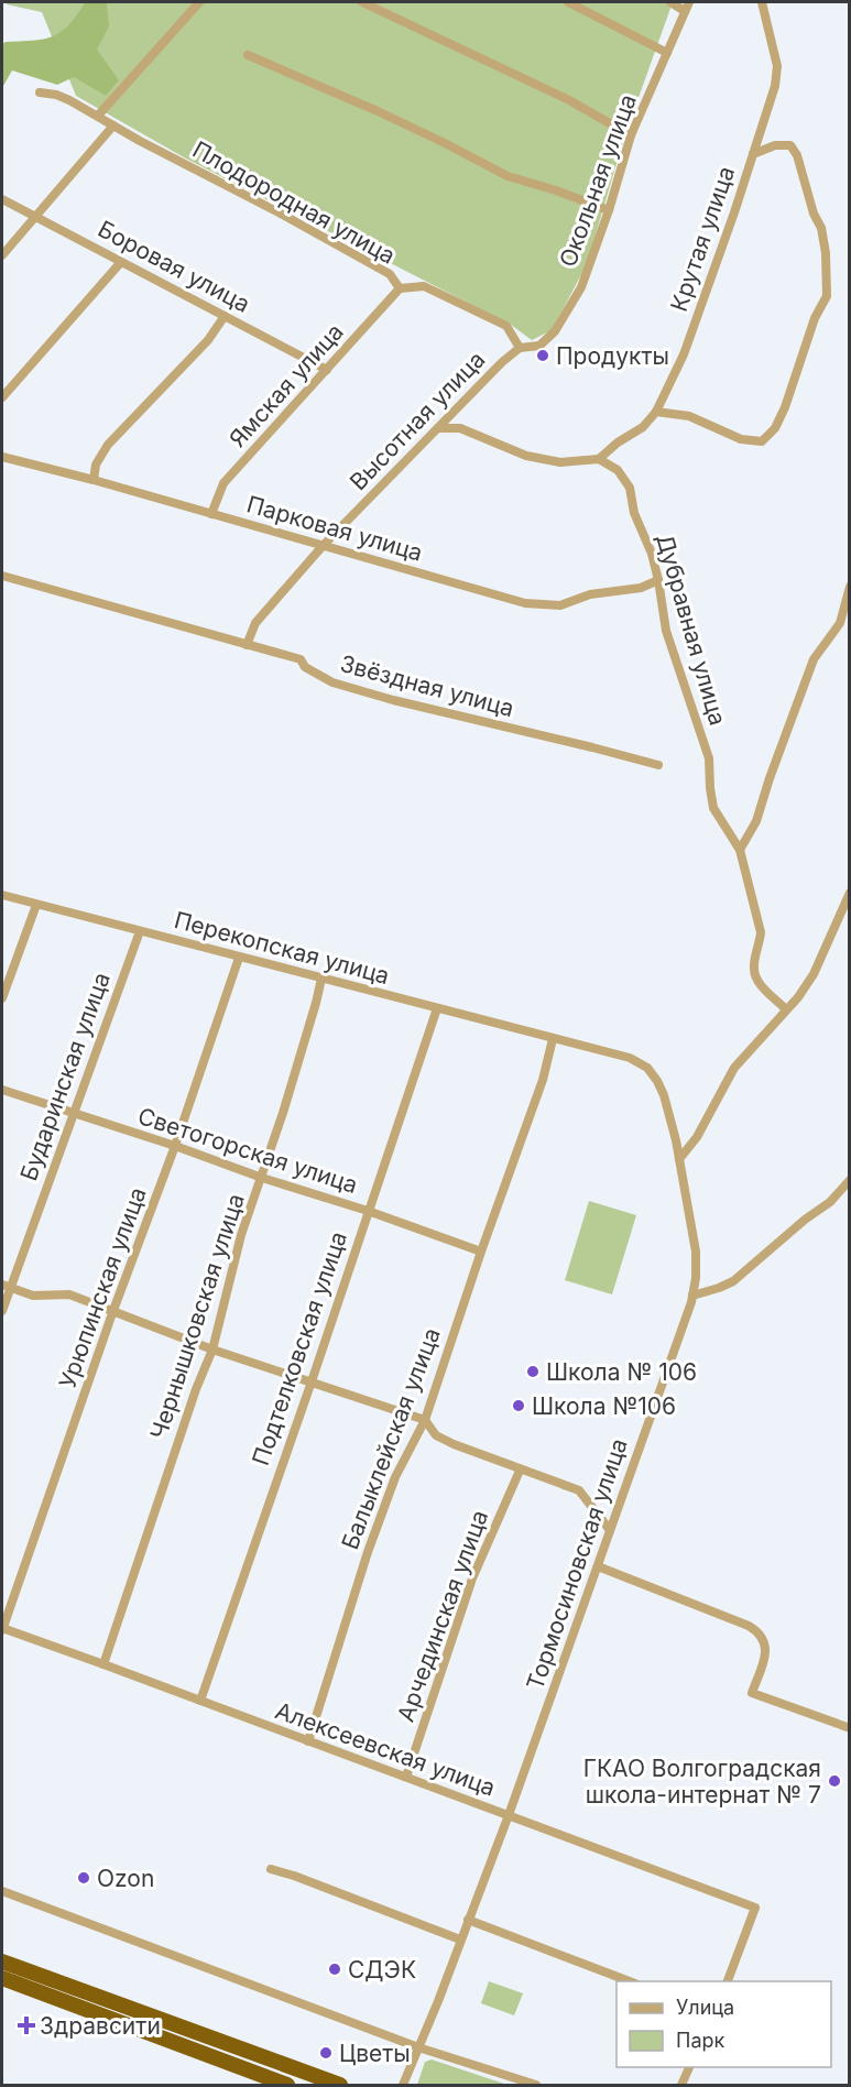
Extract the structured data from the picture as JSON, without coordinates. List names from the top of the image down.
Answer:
{
  "streets": {
    "street": [
      "Окольная улица",
      "Плодородная улица",
      "Крутая улица",
      "Боровая улица",
      "Ямская улица",
      "Высотная улица",
      "Парковая улица",
      "Дубравная улица",
      "Звёздная улица",
      "Перекопская улица",
      "Бударинская улица",
      "Светогорская улица",
      "Урюпинская улица",
      "Чернышковская улица",
      "Подтелковская улица",
      "Балыклейская улица",
      "Тормосиновская улица",
      "Арчединская улица",
      "Алексеевская улица"
    ]
  },
  "crossings": [
    ["Окольная улица", "Плодородная улица"],
    ["Окольная улица", "Высотная улица"],
    ["Плодородная улица", "Ямская улица"],
    ["Плодородная улица", "Высотная улица"],
    ["Крутая улица", "Дубравная улица"],
    ["Боровая улица", "Ямская улица"],
    ["Ямская улица", "Парковая улица"],
    ["Высотная улица", "Парковая улица"],
    ["Высотная улица", "Звёздная улица"],
    ["Парковая улица", "Дубравная улица"],
    ["Перекопская улица", "Бударинская улица"],
    ["Перекопская улица", "Урюпинская улица"],
    ["Перекопская улица", "Чернышковская улица"],
    ["Перекопская улица", "Подтелковская улица"],
    ["Перекопская улица", "Балыклейская улица"],
    ["Перекопская улица", "Тормосиновская улица"],
    ["Бударинская улица", "Светогорская улица"],
    ["Светогорская улица", "Урюпинская улица"],
    ["Светогорская улица", "Чернышковская улица"],
    ["Светогорская улица", "Подтелковская улица"],
    ["Светогорская улица", "Балыклейская улица"],
    ["Урюпинская улица", "Алексеевская улица"],
    ["Чернышковская улица", "Алексеевская улица"],
    ["Подтелковская улица", "Алексеевская улица"],
    ["Балыклейская улица", "Тормосиновская улица"],
    ["Балыклейская улица", "Алексеевская улица"],
    ["Тормосиновская улица", "Алексеевская улица"],
    ["Арчединская улица", "Алексеевская улица"]
  ],
  "places": {
    "other": [
      "Продукты",
      "Школа № 106",
      "Школа №106",
      "ГКАО Волгоградская школа-интернат № 7",
      "Ozon",
      "СДЭК",
      "Цветы"
    ],
    "health": ["Здравсити"]
  },
  "legend": ["Улица", "Парк"]
}
